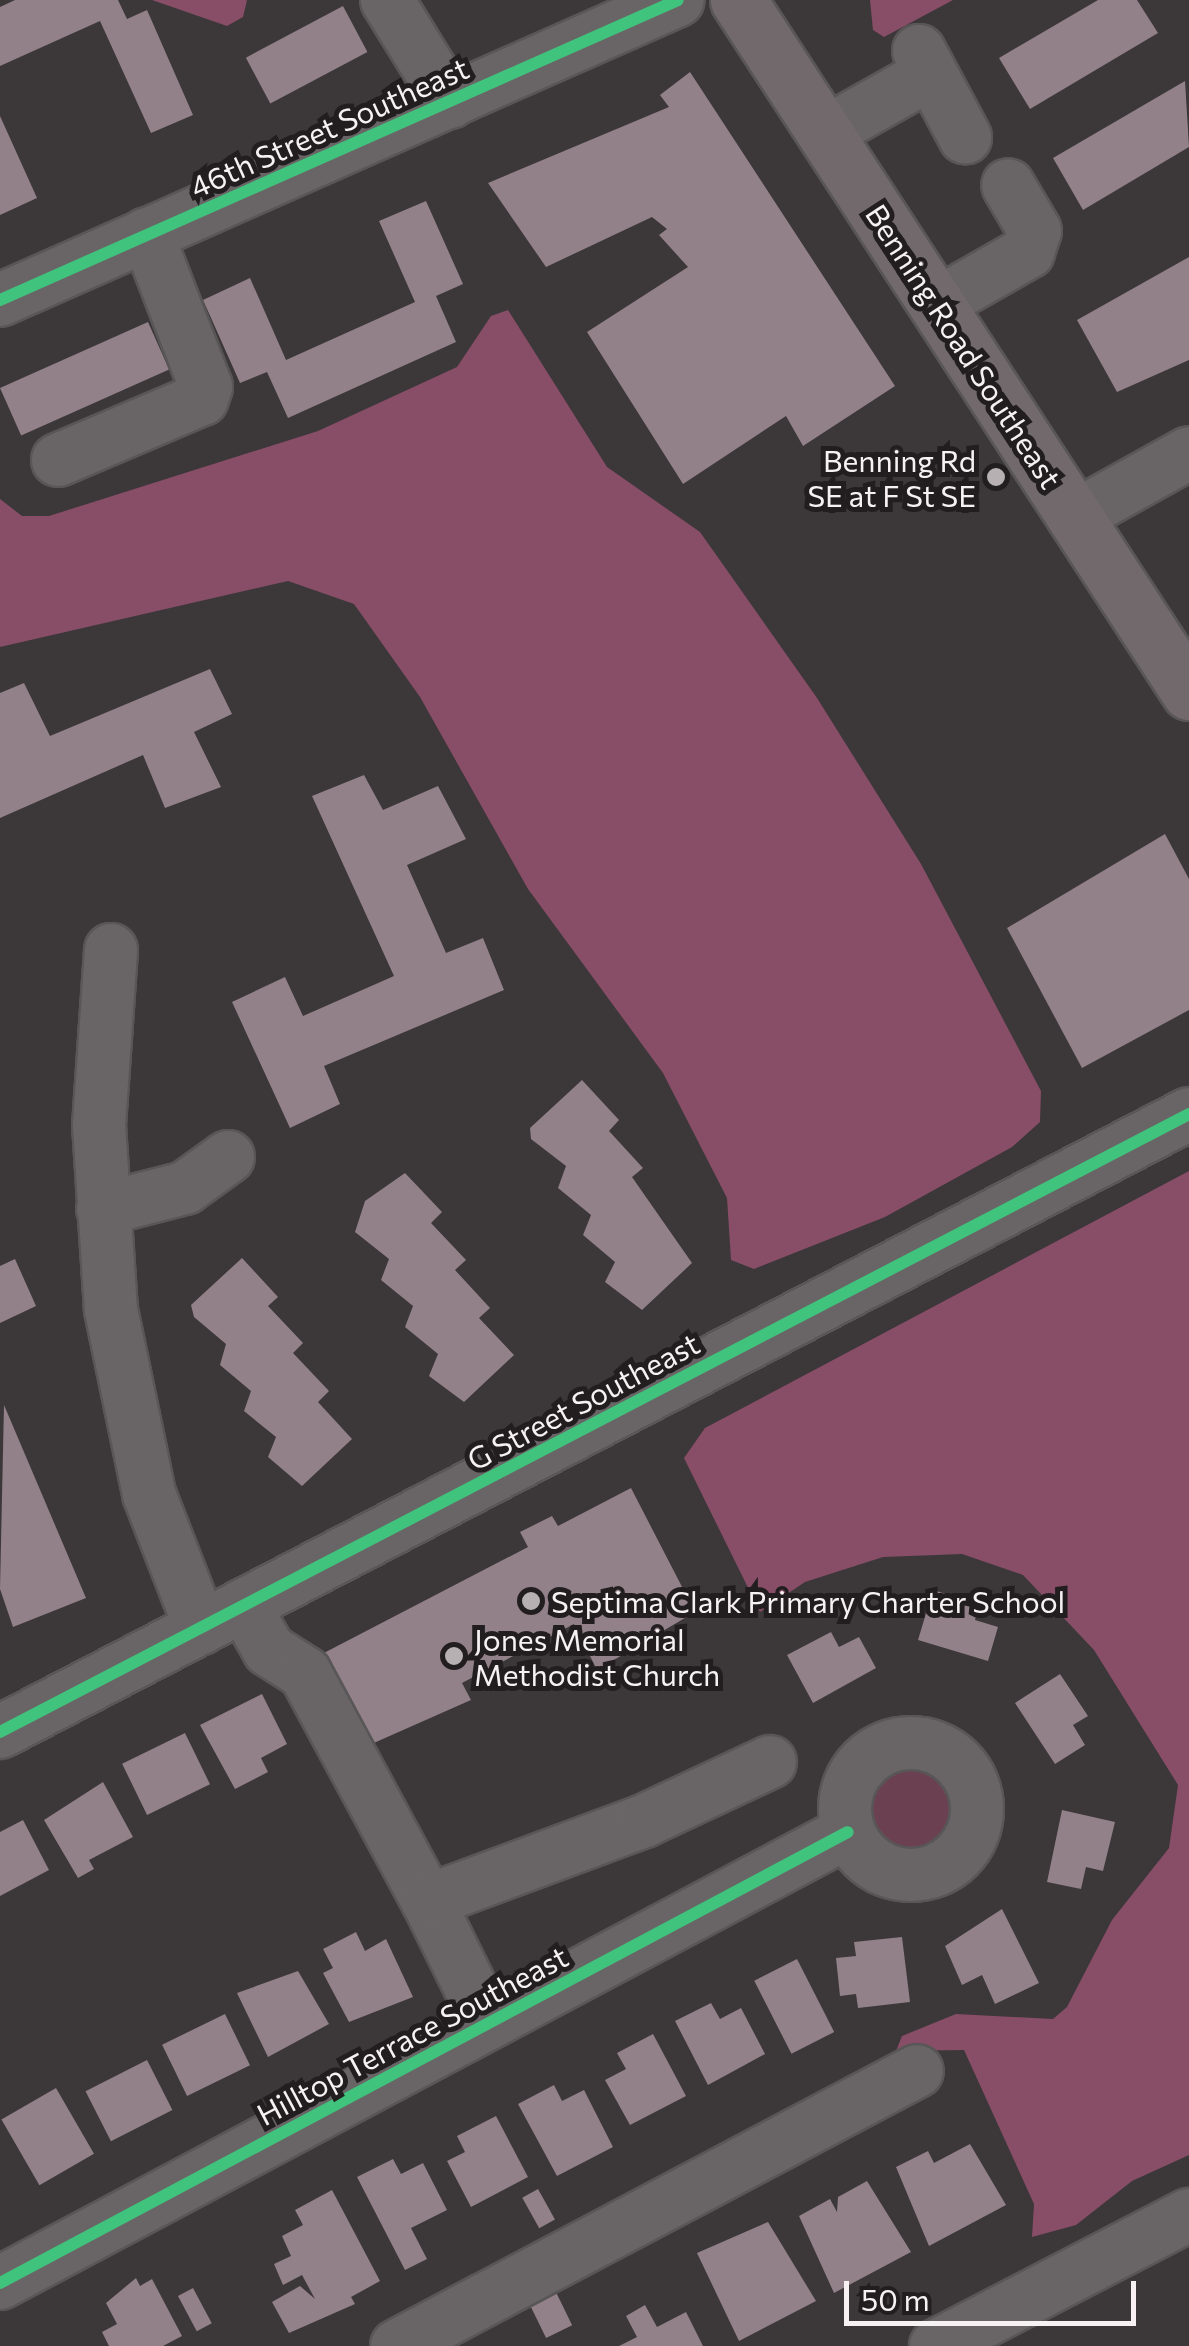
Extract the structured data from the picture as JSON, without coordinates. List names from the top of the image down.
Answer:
{
  "streets": {
    "main road": ["Benning Road Southeast"],
    "street": ["46th Street Southeast", "G Street Southeast", "Hilltop Terrace Southeast"]
  },
  "places": ["Benning Rd SE at F St SE", "Septima Clark Primary Charter School", "Jones Memorial Methodist Church"],
  "scale_bar": "50 m"
}
